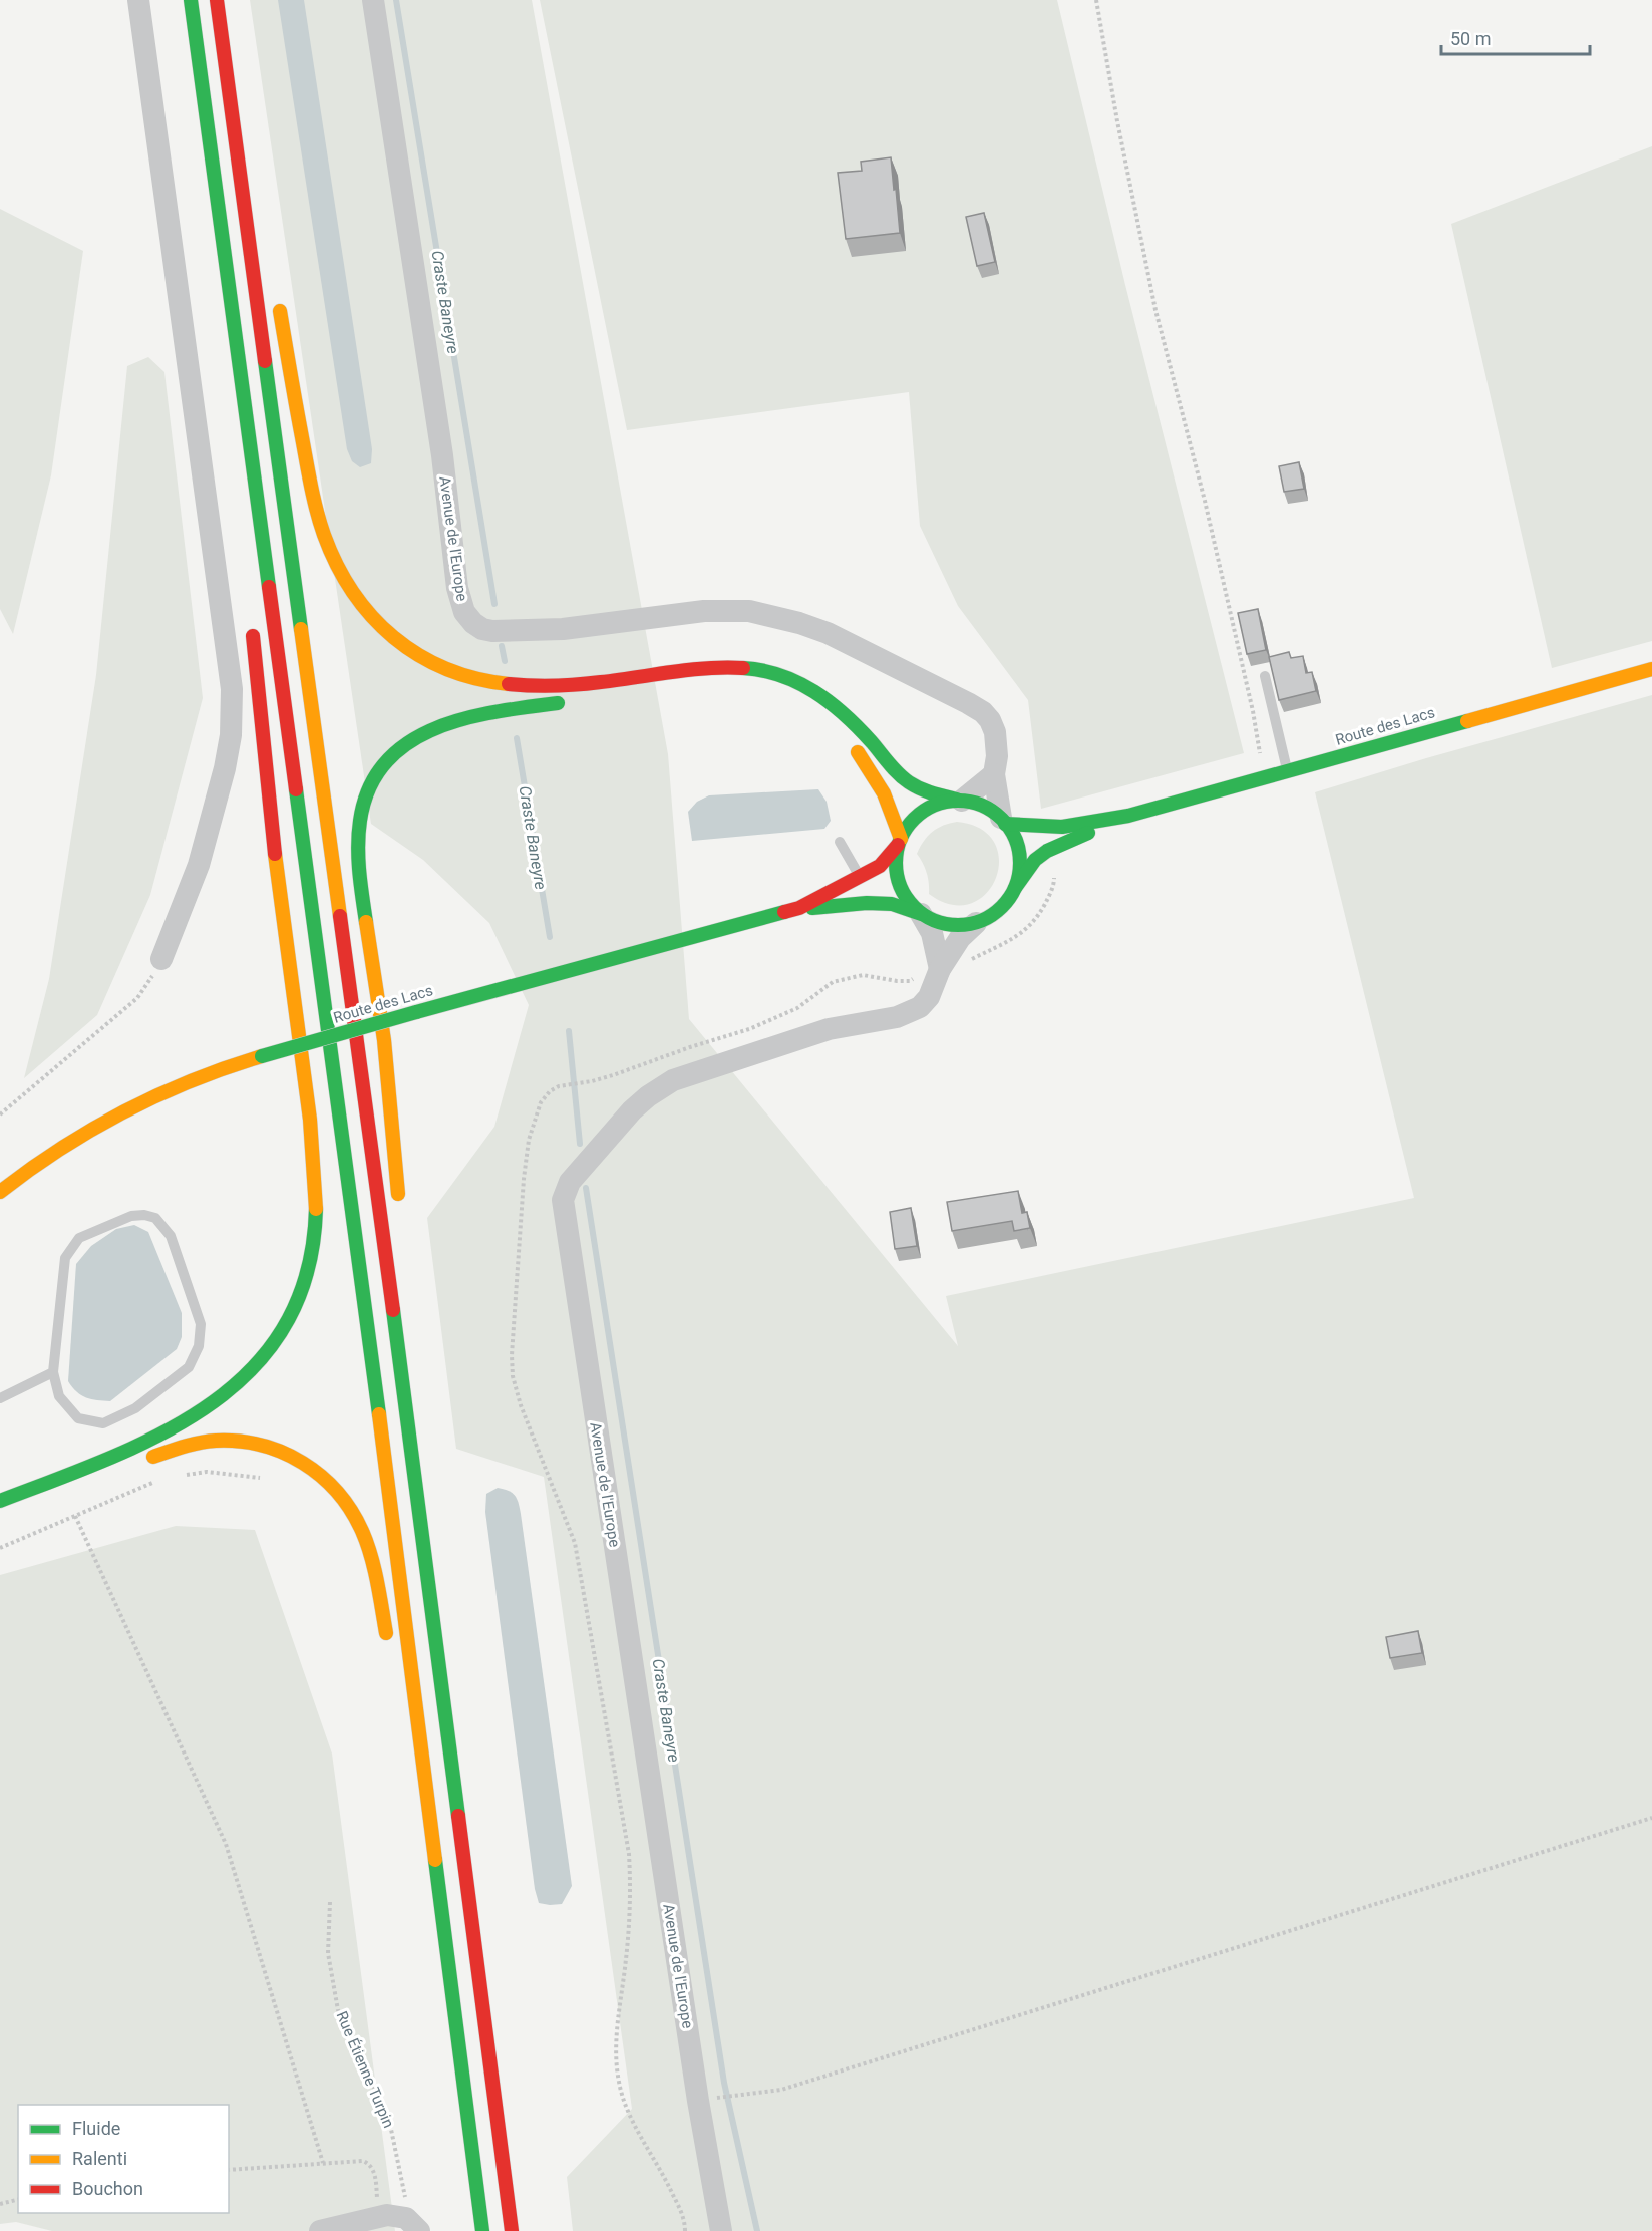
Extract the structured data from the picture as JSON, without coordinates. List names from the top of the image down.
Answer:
{
  "streets": {
    "main road": ["Route des Lacs"],
    "street": ["Avenue de l'Europe"],
    "path": ["Rue Étienne Turpin"]
  },
  "crossings": [
    ["Avenue de l'Europe", "Route des Lacs"]
  ],
  "water": ["Craste Baneyre"],
  "legend": ["Fluide", "Ralenti", "Bouchon"],
  "scale_bar": "50 m"
}
